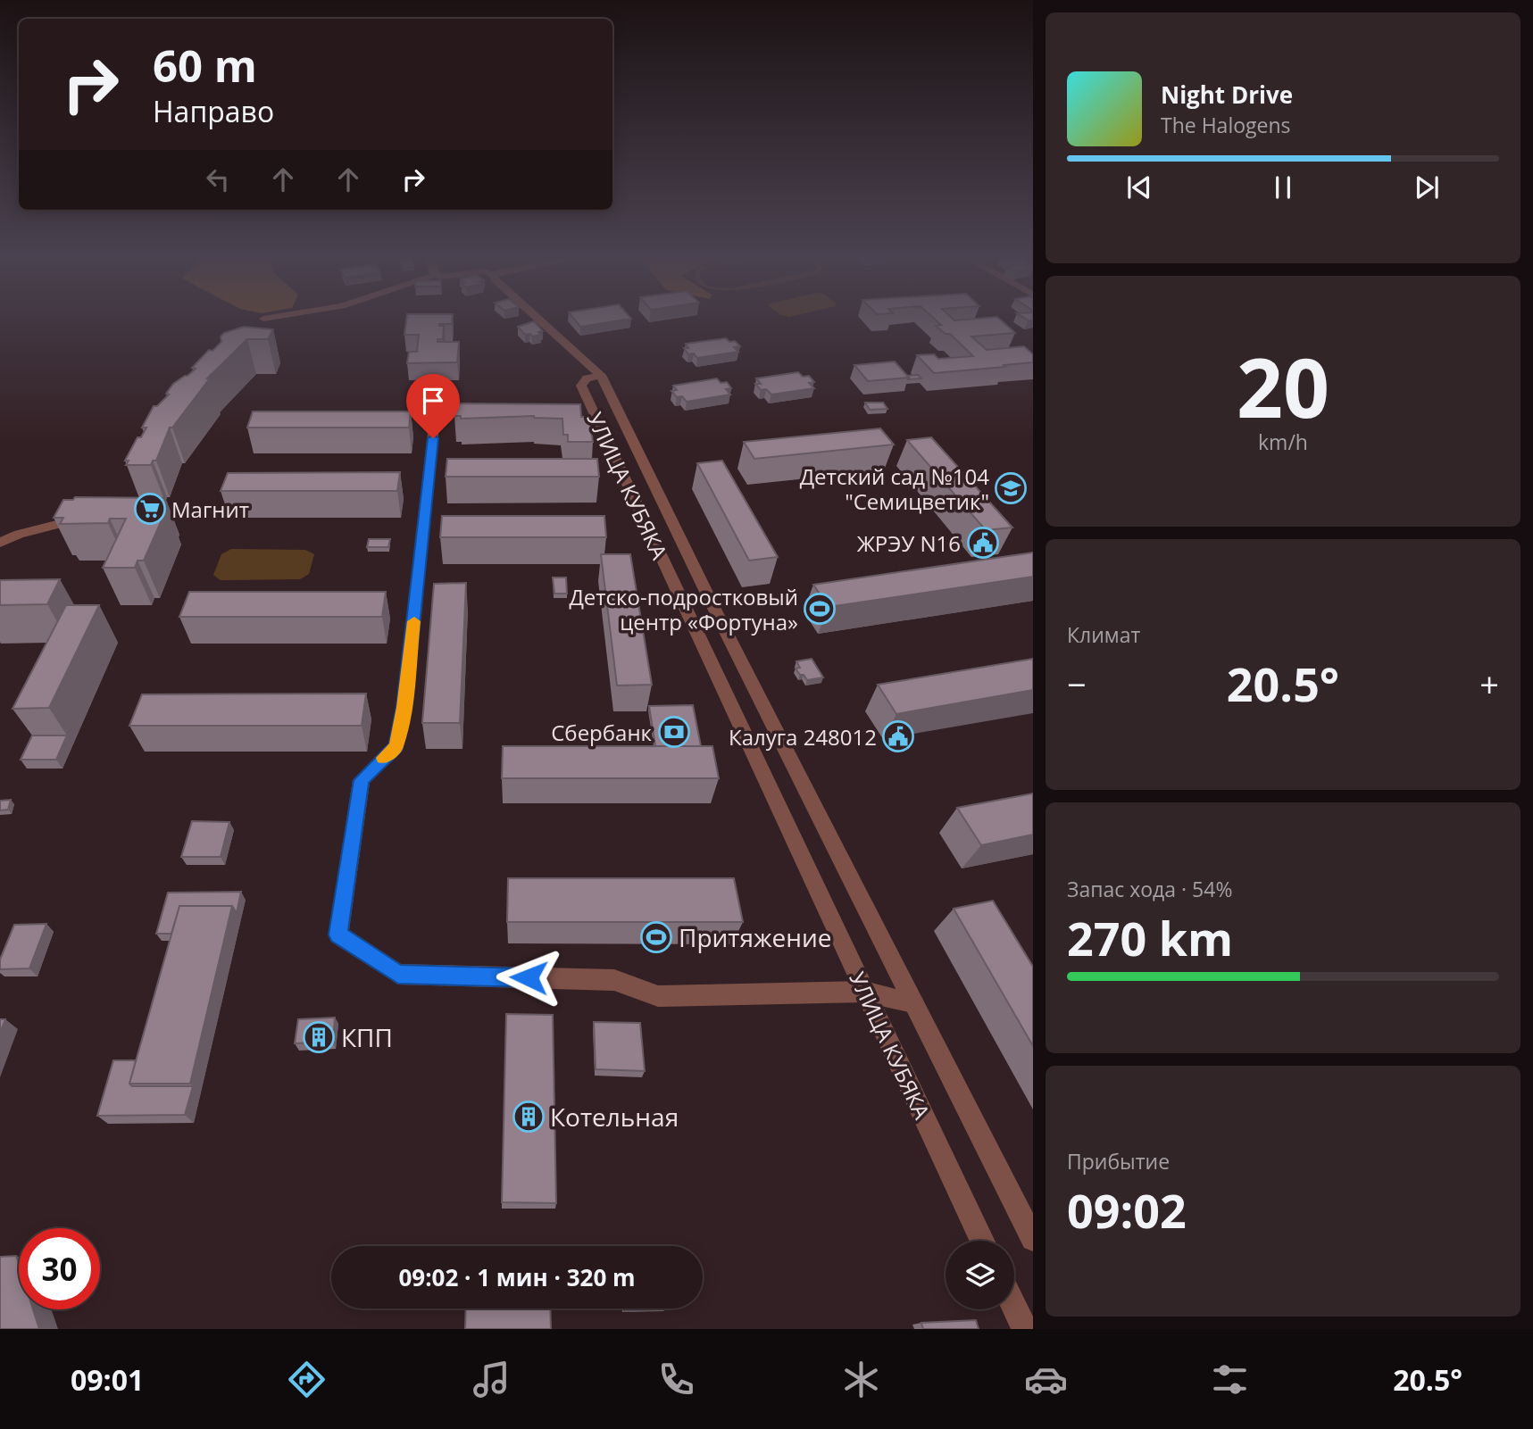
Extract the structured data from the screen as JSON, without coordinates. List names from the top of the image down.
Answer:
{
  "streets": {
    "street": ["УЛИЦА КУБЯКА"]
  },
  "places": {
    "school or university": ["Детский сад №104 \"Семицветик\""],
    "supermarket": ["Магнит"],
    "public building": ["ЖРЭУ N16", "Калуга 248012"],
    "sports": ["Детско-подростковый центр «Фортуна»", "Притяжение"],
    "bank": ["Сбербанк"],
    "building": ["КПП", "Котельная"]
  },
  "page": {
    "turn": ["60 m", "Направо"],
    "song": ["Night Drive", "The Halogens"],
    "tile": [
      ["20", "km/h"],
      "Климат",
      ["Запас хода · 54%", "270 km"],
      ["Прибытие", "09:02"]
    ],
    "heat": ["−", "20.5°", "+"],
    "limit": "30",
    "trip": "09:02 · 1 мин · 320 m",
    "tabs": ["09:01", "20.5°"]
  }
}
